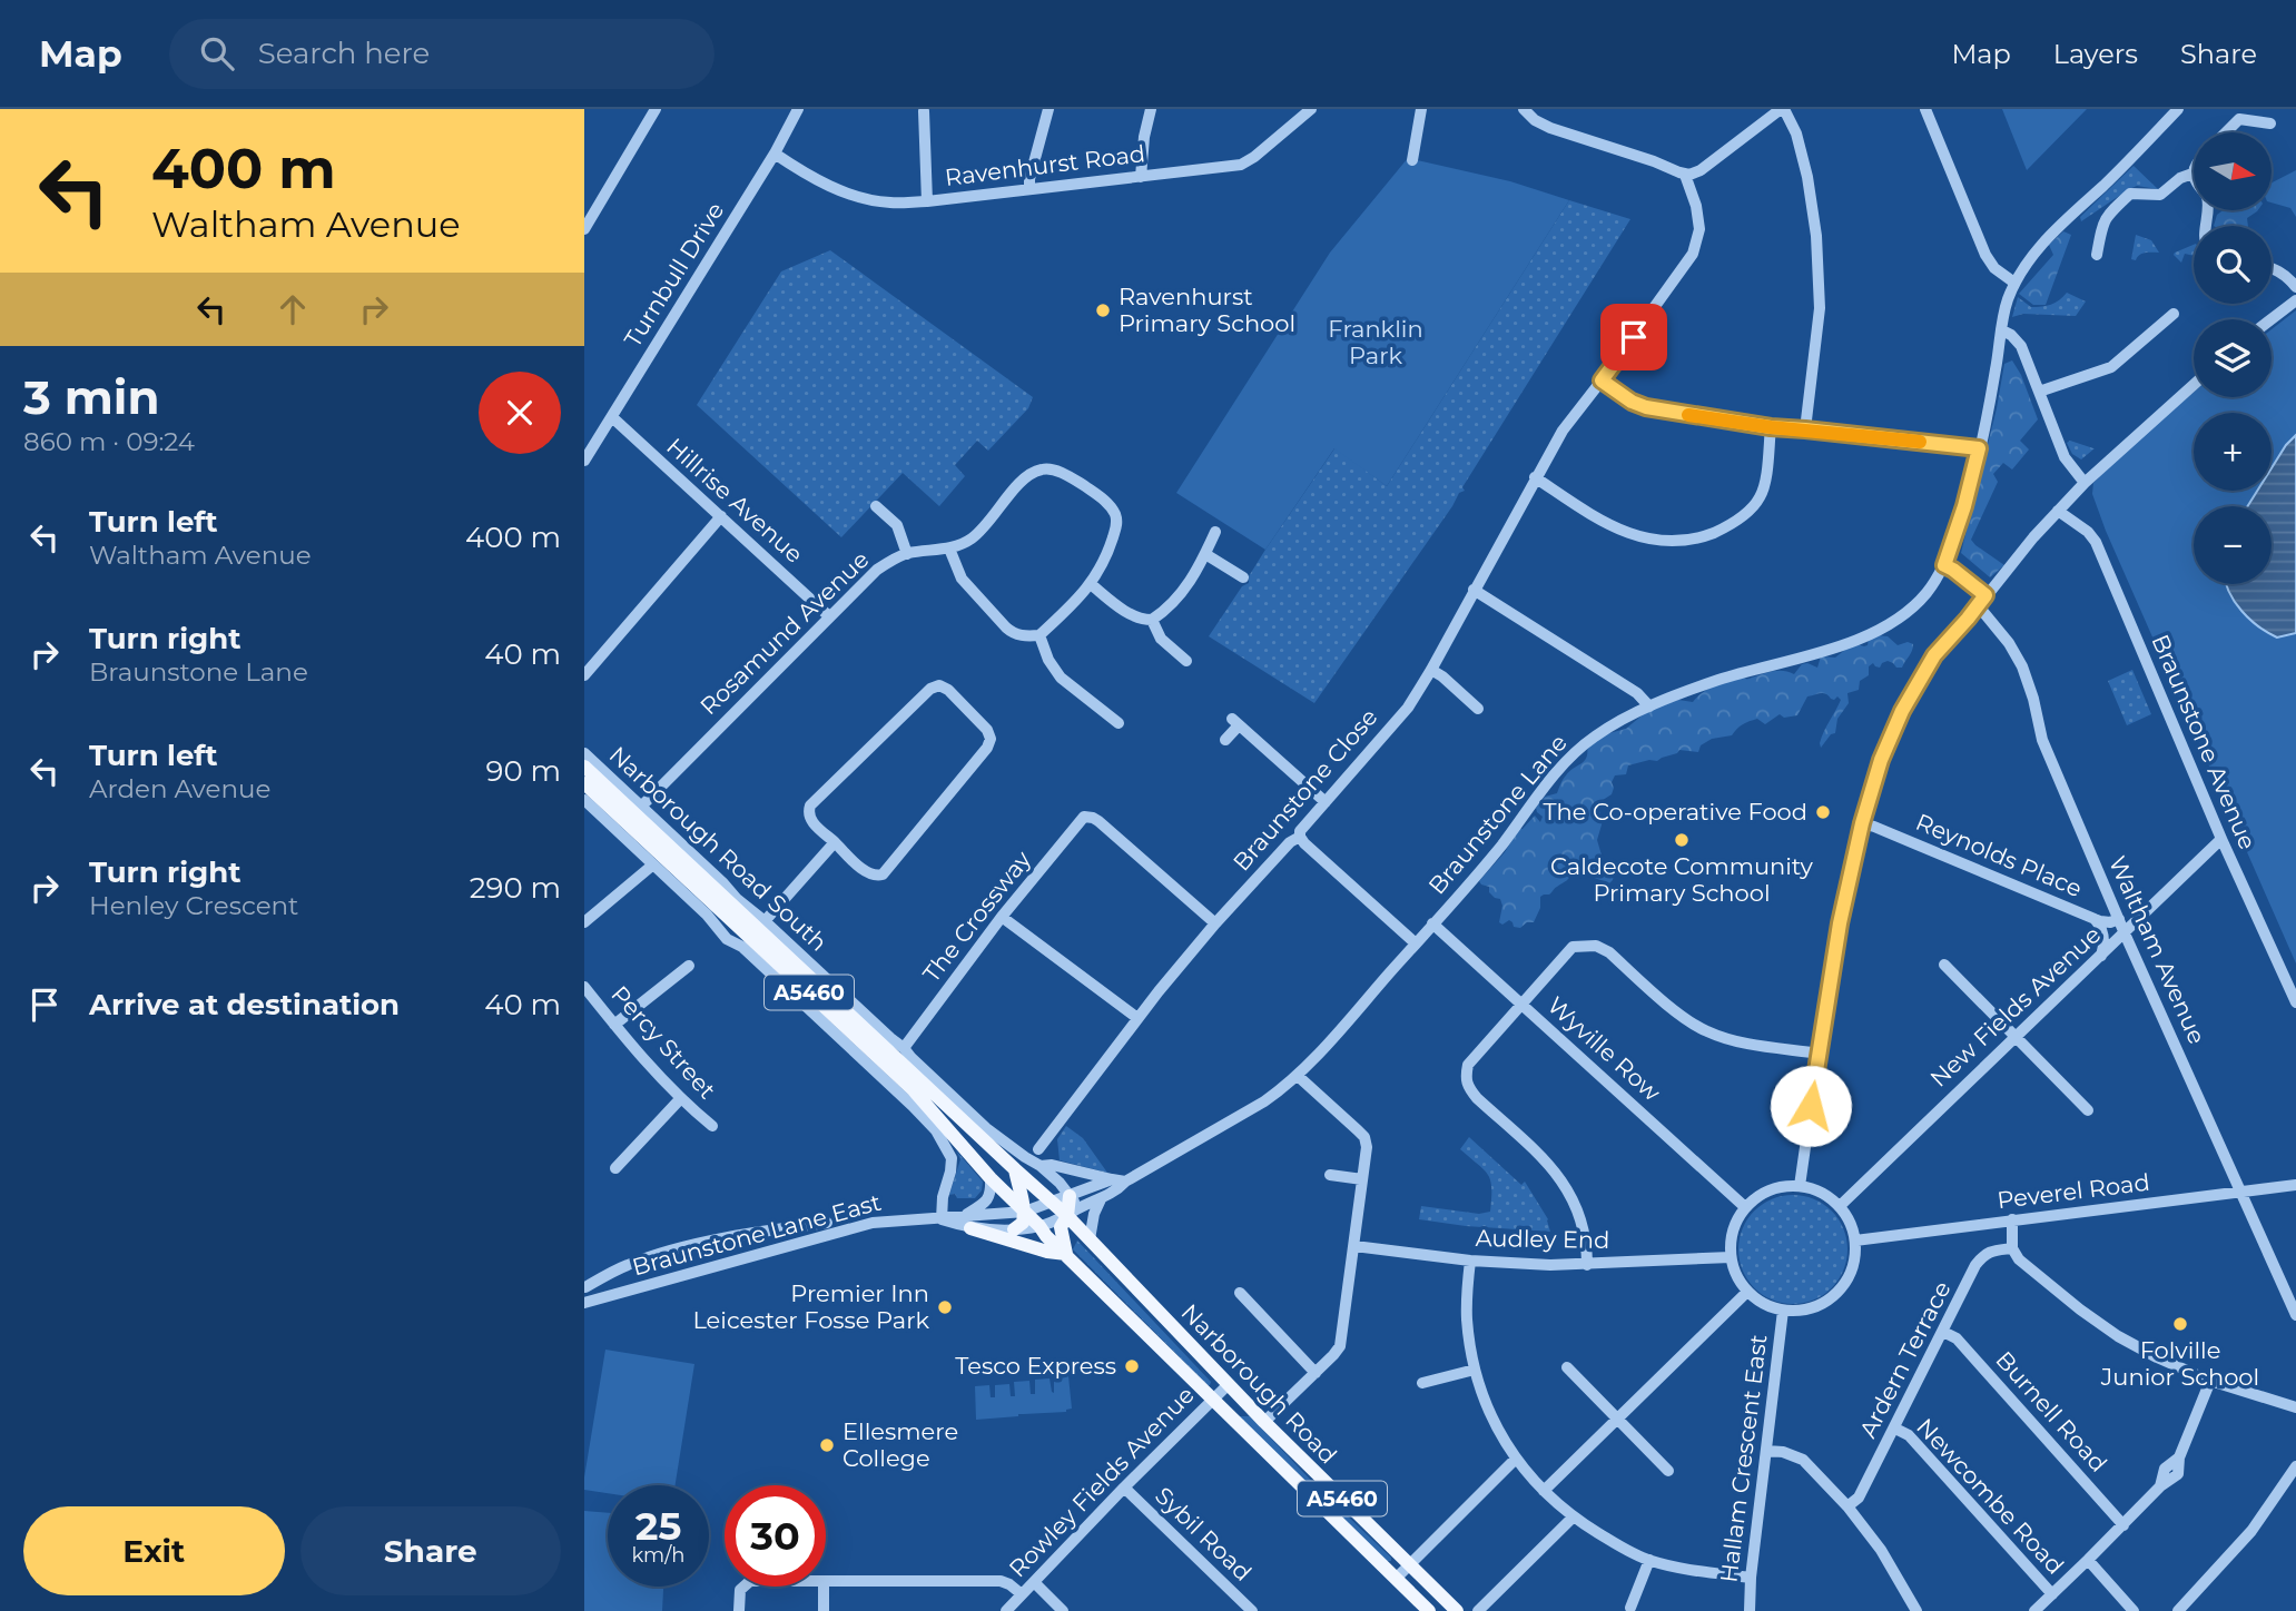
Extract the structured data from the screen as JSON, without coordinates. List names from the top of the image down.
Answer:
{
  "streets": {
    "main road": ["Narborough Road South", "A5460", "Narborough Road"],
    "street": [
      "Ravenhurst Road",
      "Turnbull Drive",
      "Hillrise Avenue",
      "Rosamund Avenue",
      "Braunstone Avenue",
      "Braunstone Close",
      "Braunstone Lane",
      "Reynolds Place",
      "The Crossway",
      "Waltham Avenue",
      "New Fields Avenue",
      "Percy Street",
      "Wyville Row",
      "Peverel Road",
      "Braunstone Lane East",
      "Audley End",
      "Ardern Terrace",
      "Burnell Road",
      "Hallam Crescent East",
      "Rowley Fields Avenue",
      "Newcombe Road",
      "Sybil Road"
    ]
  },
  "crossings": [
    ["Ravenhurst Road", "Turnbull Drive"],
    ["Turnbull Drive", "Hillrise Avenue"],
    ["Hillrise Avenue", "Rosamund Avenue"],
    ["Rosamund Avenue", "Narborough Road South"],
    ["Braunstone Avenue", "New Fields Avenue"],
    ["Braunstone Close", "The Crossway"],
    ["Braunstone Lane", "Narborough Road South"],
    ["Braunstone Lane", "Waltham Avenue"],
    ["Braunstone Lane", "Wyville Row"],
    ["Braunstone Lane", "Braunstone Lane East"],
    ["Braunstone Lane", "Narborough Road"],
    ["Narborough Road South", "The Crossway"],
    ["Narborough Road South", "Braunstone Lane East"],
    ["Narborough Road South", "Narborough Road"],
    ["Reynolds Place", "Waltham Avenue"],
    ["Waltham Avenue", "New Fields Avenue"],
    ["Waltham Avenue", "Peverel Road"],
    ["New Fields Avenue", "Wyville Row"],
    ["New Fields Avenue", "Peverel Road"],
    ["New Fields Avenue", "Audley End"],
    ["New Fields Avenue", "Hallam Crescent East"],
    ["Wyville Row", "Peverel Road"],
    ["Wyville Row", "Audley End"],
    ["Wyville Row", "Hallam Crescent East"],
    ["Peverel Road", "Audley End"],
    ["Peverel Road", "Hallam Crescent East"],
    ["Braunstone Lane East", "Narborough Road"],
    ["Audley End", "Hallam Crescent East"],
    ["Ardern Terrace", "Burnell Road"],
    ["Ardern Terrace", "Newcombe Road"],
    ["Narborough Road", "Rowley Fields Avenue"],
    ["Rowley Fields Avenue", "Sybil Road"]
  ],
  "parks": ["Franklin Park"],
  "places": [
    "Ravenhurst Primary School",
    "The Co-operative Food",
    "Caldecote Community Primary School",
    "Premier Inn Leicester Fosse Park",
    "Folville Junior School",
    "Tesco Express",
    "Ellesmere College"
  ],
  "north": "right",
  "page": {
    "header": "Map",
    "search": "Search here",
    "nav": ["Map", "Layers", "Share"],
    "turn": ["400 m", "Waltham Avenue"],
    "map_buttons": ["+", "−"],
    "heading": ["3 min", "860 m · 09:24"],
    "list": [
      {
        "name": "Turn left",
        "note": "Waltham Avenue",
        "value": "400 m"
      },
      {
        "name": "Turn right",
        "note": "Braunstone Lane",
        "value": "40 m"
      },
      {
        "name": "Turn left",
        "note": "Arden Avenue",
        "value": "90 m"
      },
      {
        "name": "Turn right",
        "note": "Henley Crescent",
        "value": "290 m"
      },
      {
        "name": "Arrive at destination",
        "value": "40 m"
      }
    ],
    "speed": "25 km/h",
    "limit": "30",
    "buttons": ["Exit", "Share"]
  }
}
